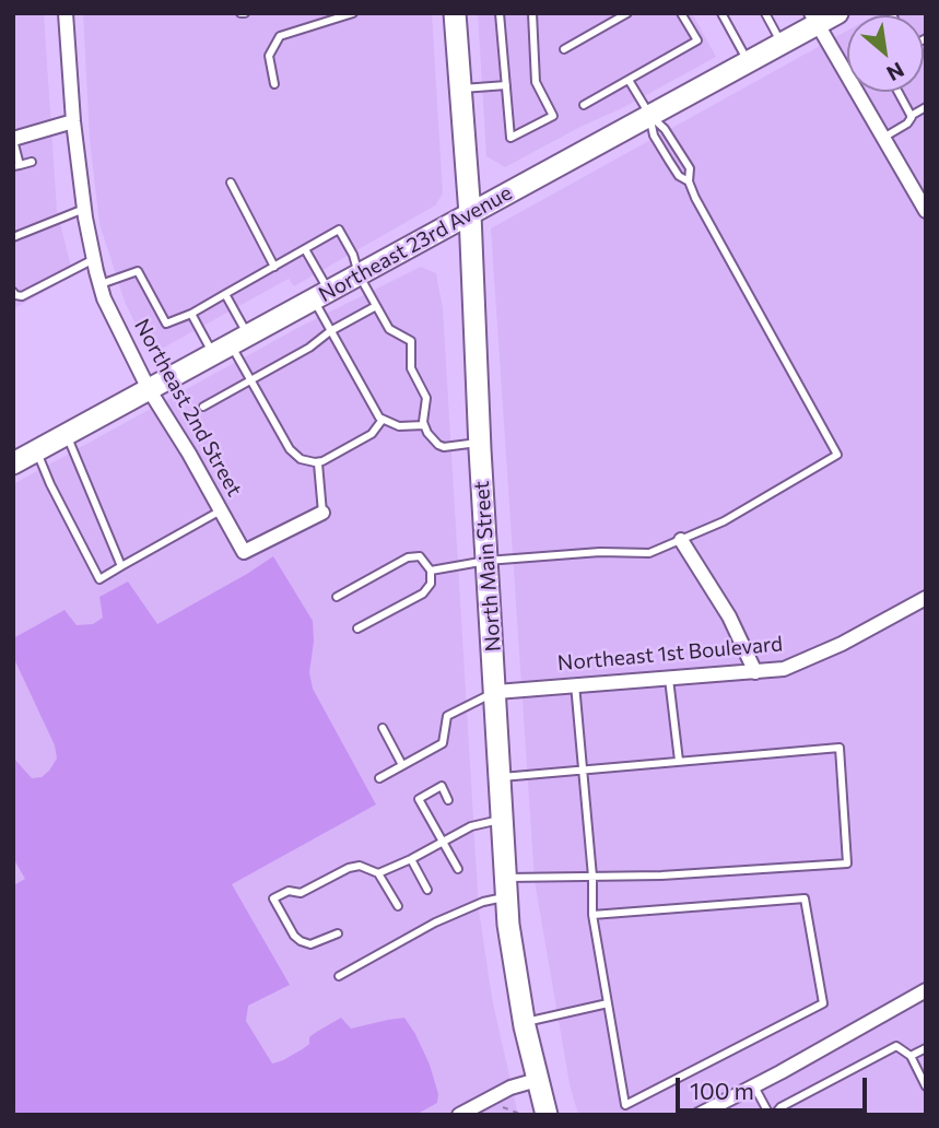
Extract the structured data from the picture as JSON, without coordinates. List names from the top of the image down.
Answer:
{
  "streets": {
    "main road": ["Northeast 23rd Avenue", "North Main Street"],
    "street": ["Northeast 2nd Street", "Northeast 1st Boulevard"]
  },
  "crossings": [
    ["Northeast 23rd Avenue", "Northeast 2nd Street"],
    ["Northeast 23rd Avenue", "North Main Street"],
    ["North Main Street", "Northeast 1st Boulevard"]
  ],
  "scale_bar": "100 m",
  "north": "bottom right"
}
